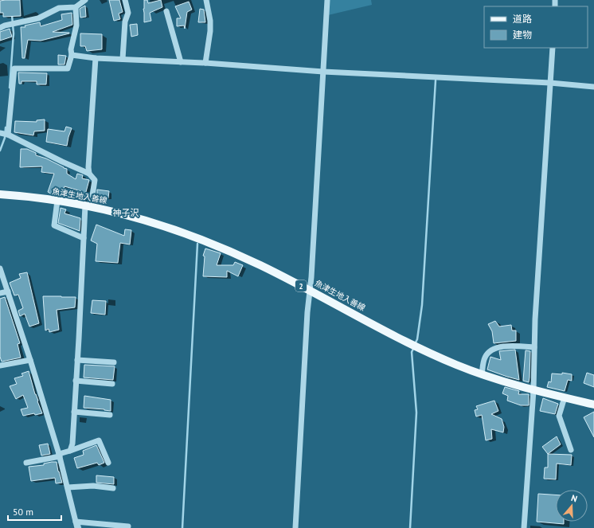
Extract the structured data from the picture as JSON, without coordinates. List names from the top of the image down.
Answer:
{
  "streets": {
    "main road": ["魚津生地入善線", "2"]
  },
  "districts": ["神子沢"],
  "legend": ["道路", "建物"],
  "scale_bar": "50 m",
  "north": "top"
}
